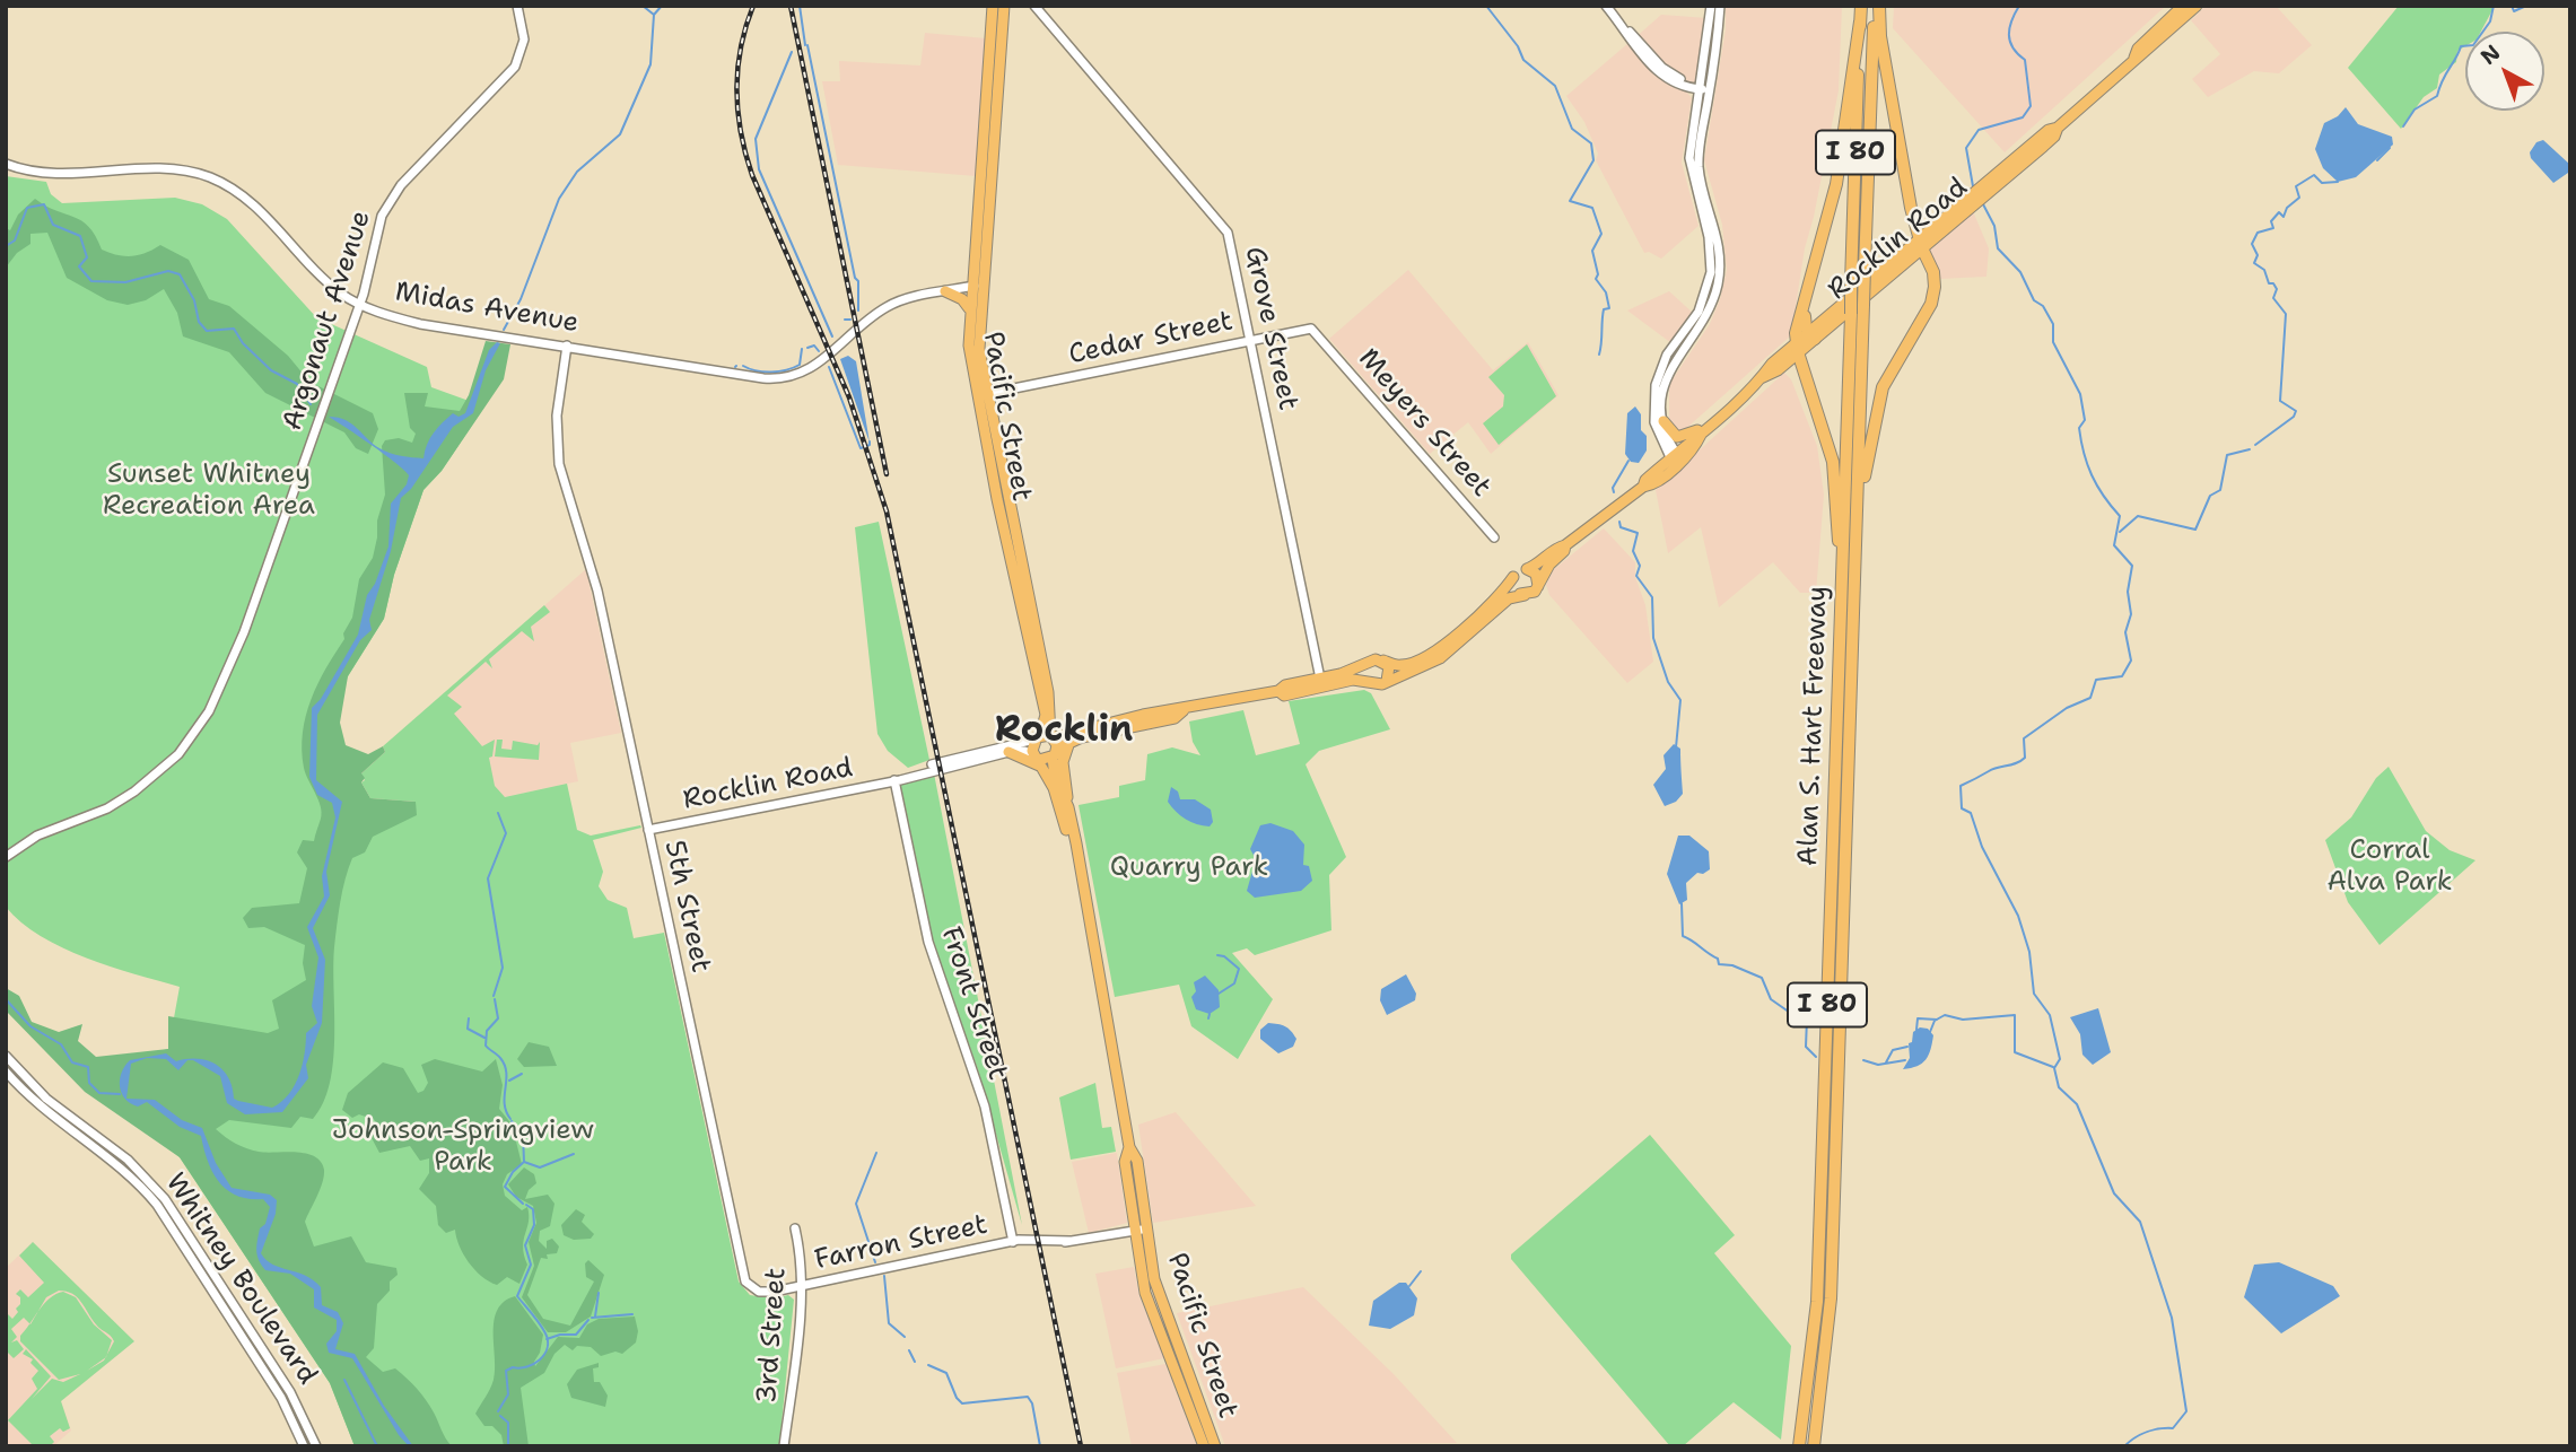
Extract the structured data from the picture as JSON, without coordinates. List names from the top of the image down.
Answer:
{
  "streets": {
    "highway": ["I 80", "Alan S. Hart Freeway"],
    "main road": ["Rocklin Road", "Pacific Street"],
    "street": [
      "Midas Avenue",
      "Argonaut Avenue",
      "Grove Street",
      "Cedar Street",
      "Meyers Street",
      "5th Street",
      "Front Street",
      "Farron Street",
      "Whitney Boulevard",
      "3rd Street"
    ]
  },
  "crossings": [
    ["Rocklin Road", "Grove Street"],
    ["Rocklin Road", "Pacific Street"],
    ["Rocklin Road", "5th Street"],
    ["Rocklin Road", "Front Street"],
    ["Midas Avenue", "Argonaut Avenue"],
    ["Midas Avenue", "Pacific Street"],
    ["Midas Avenue", "5th Street"],
    ["Grove Street", "Cedar Street"],
    ["Cedar Street", "Pacific Street"],
    ["Cedar Street", "Meyers Street"],
    ["Pacific Street", "Farron Street"],
    ["5th Street", "Farron Street"],
    ["5th Street", "3rd Street"],
    ["Front Street", "Farron Street"],
    ["Farron Street", "3rd Street"]
  ],
  "districts": ["Rocklin"],
  "parks": [
    "Sunset Whitney Recreation Area",
    "Corral Alva Park",
    "Quarry Park",
    "Johnson-Springview Park"
  ],
  "north": "top left"
}
